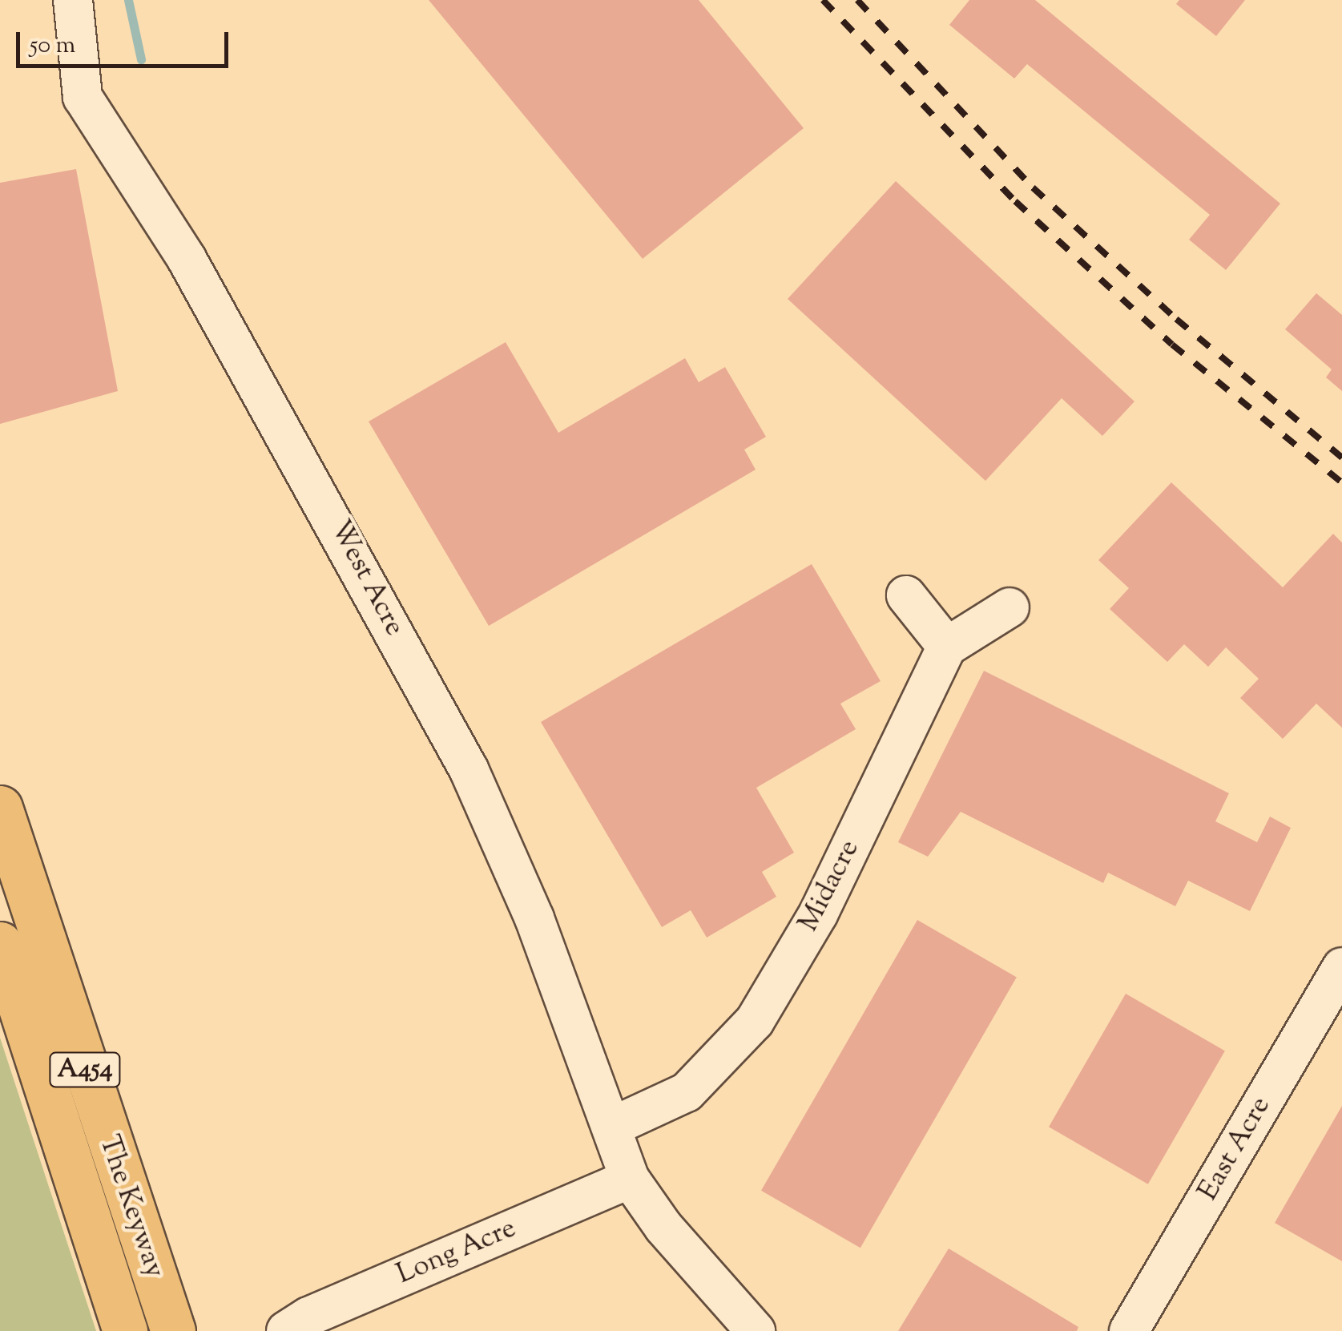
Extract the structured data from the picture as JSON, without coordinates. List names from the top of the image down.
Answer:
{
  "streets": {
    "highway": ["A454", "The Keyway"],
    "street": [
      "West Acre",
      "Midacre",
      "East Acre",
      "Long Acre"
    ]
  },
  "crossings": [
    ["West Acre", "Midacre"],
    ["West Acre", "Long Acre"]
  ],
  "scale_bar": "50 m"
}
